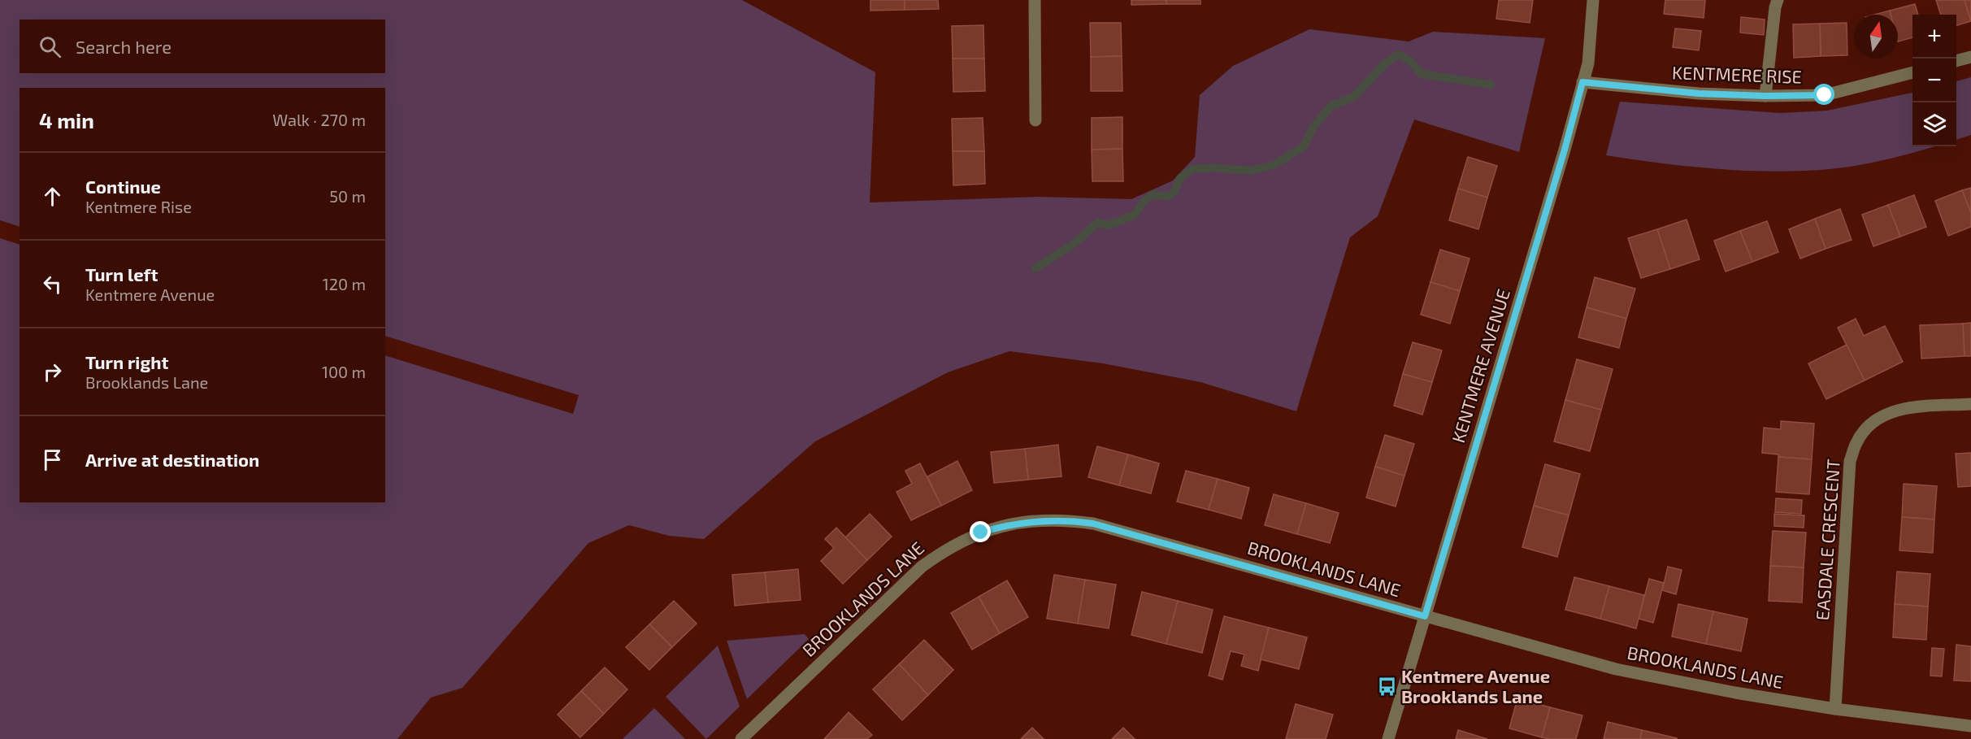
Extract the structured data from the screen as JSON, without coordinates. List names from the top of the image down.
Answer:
{
  "streets": {
    "street": [
      "KENTMERE RISE",
      "KENTMERE AVENUE",
      "EASDALE CRESCENT",
      "BROOKLANDS LANE"
    ]
  },
  "crossings": [
    ["KENTMERE RISE", "KENTMERE AVENUE"],
    ["KENTMERE AVENUE", "BROOKLANDS LANE"],
    ["EASDALE CRESCENT", "BROOKLANDS LANE"]
  ],
  "places": {
    "bus stop": ["Kentmere Avenue Brooklands Lane"]
  },
  "north": "top",
  "page": {
    "map_buttons": ["+", "−"],
    "search": "Search here",
    "heading": ["4 min", "Walk · 270 m"],
    "list": [
      ["Continue", "Kentmere Rise", "50 m"],
      ["Turn left", "Kentmere Avenue", "120 m"],
      ["Turn right", "Brooklands Lane", "100 m"],
      "Arrive at destination"
    ]
  }
}
